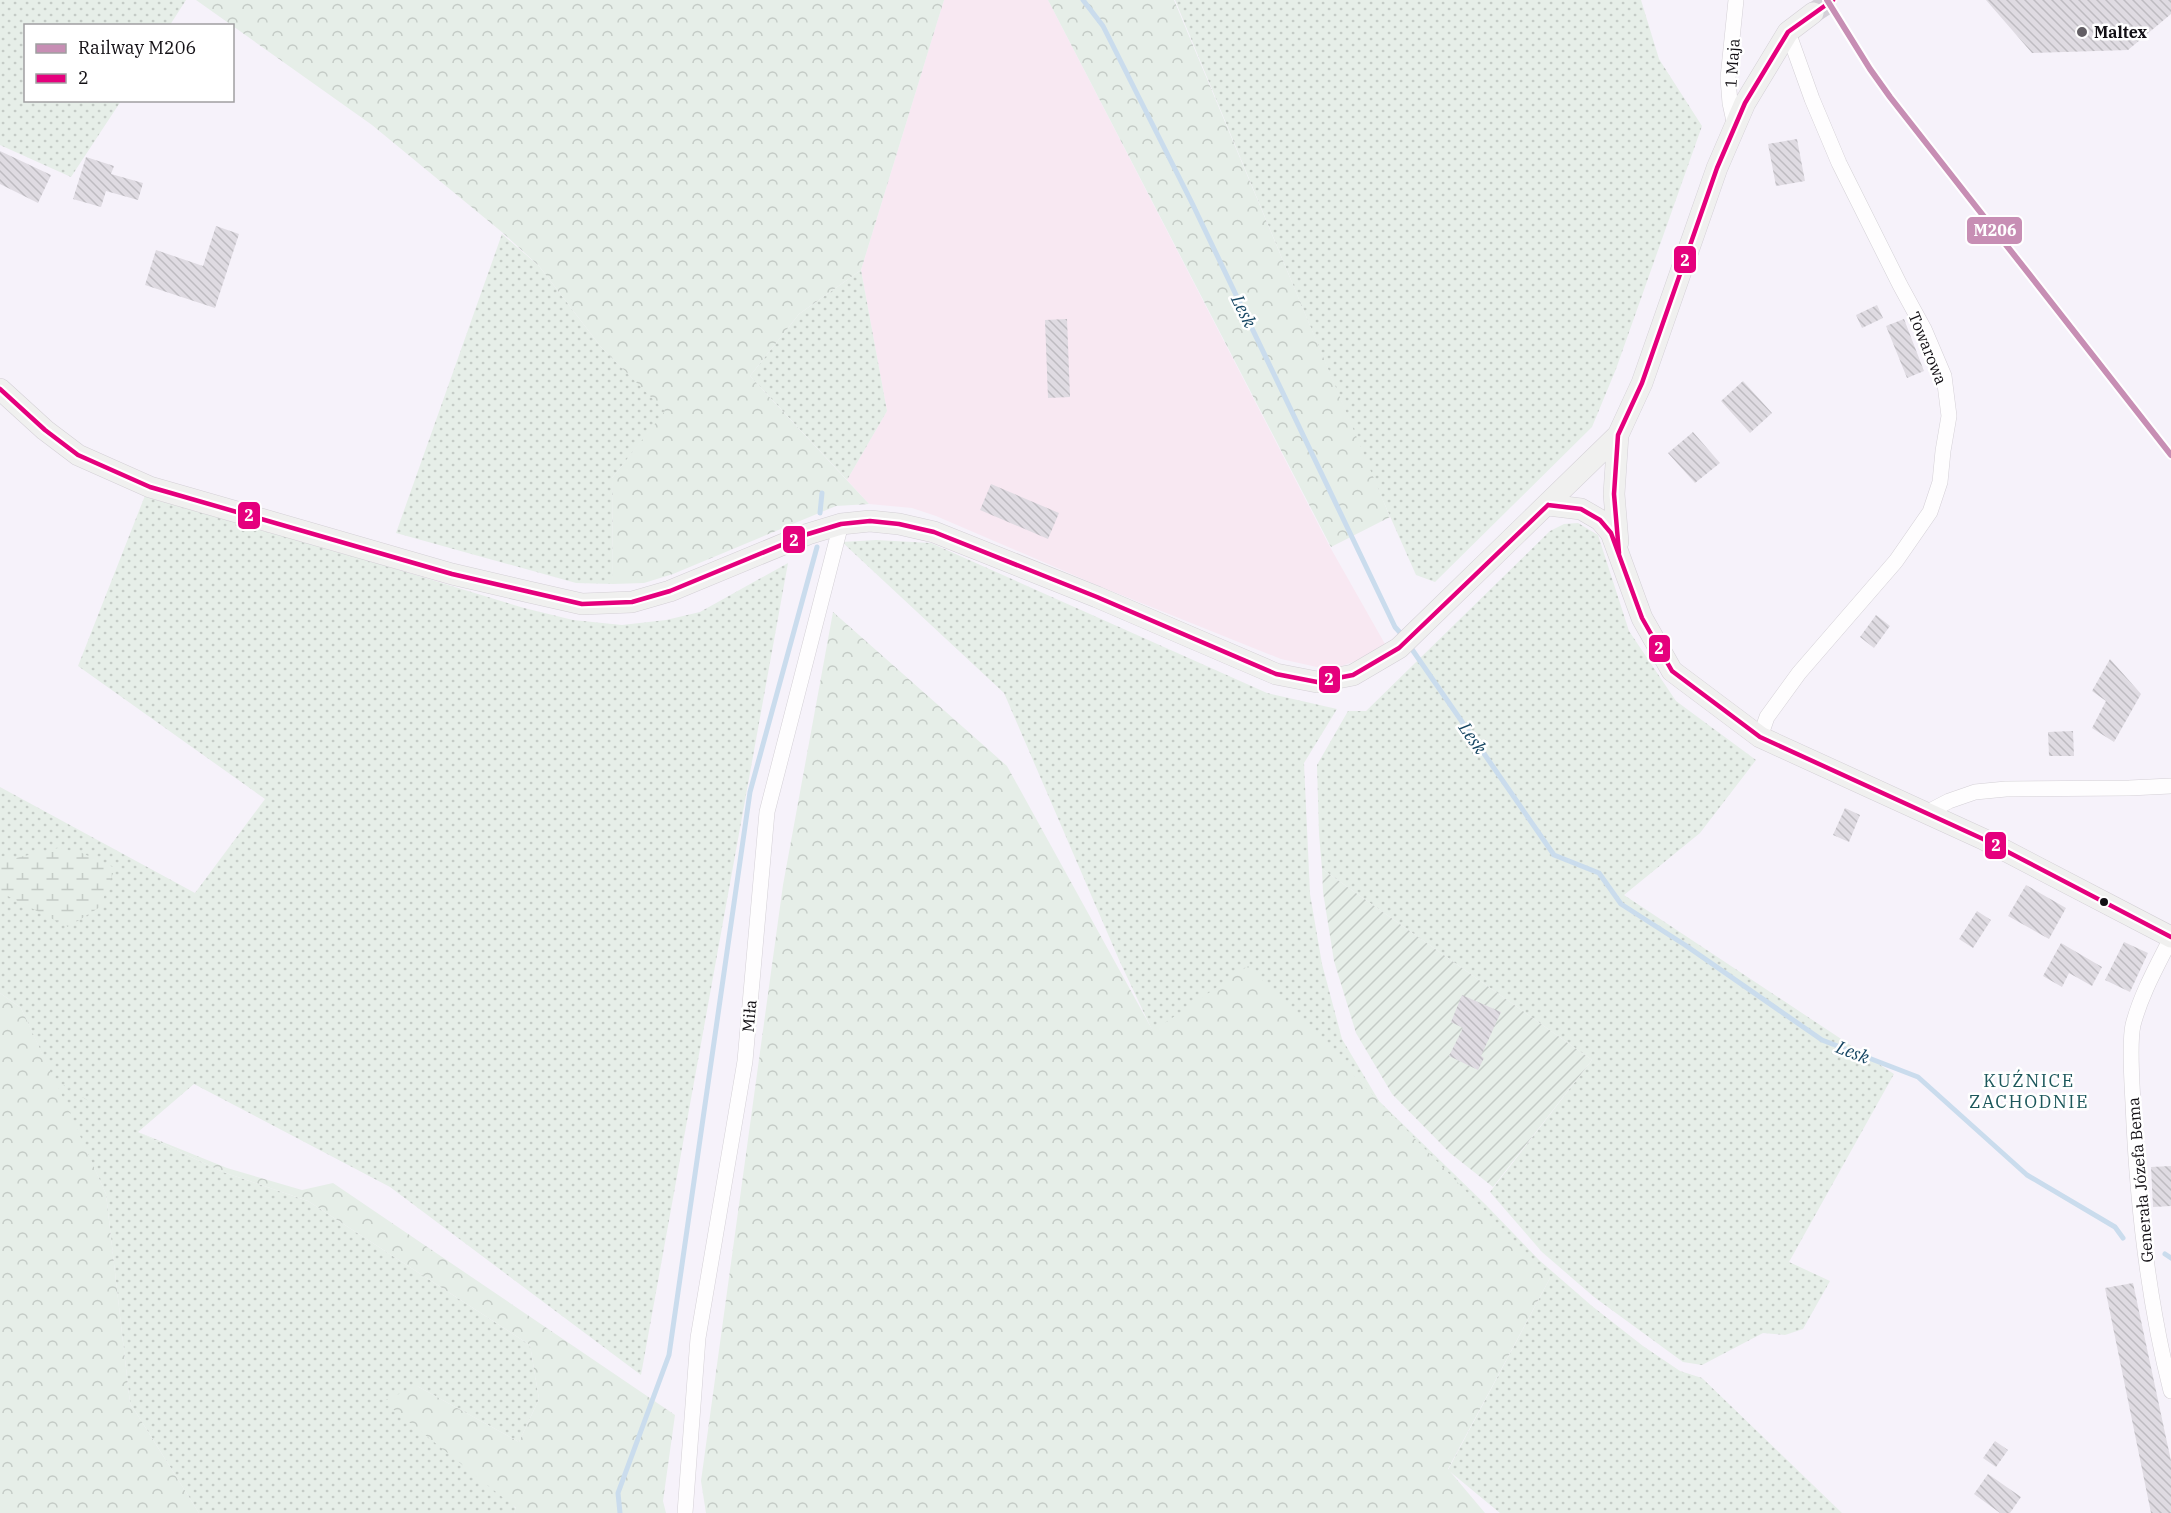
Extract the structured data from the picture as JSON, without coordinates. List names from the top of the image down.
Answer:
{
  "streets": {
    "street": [
      "1 Maja",
      "Towarowa",
      "Miła",
      "Generała Józefa Bema"
    ]
  },
  "districts": ["KUŹNICE ZACHODNIE"],
  "water": ["Lesk"],
  "places": ["Maltex"],
  "lines": ["rail line M206", "transit line 2"],
  "legend": ["Railway M206", "2"]
}
